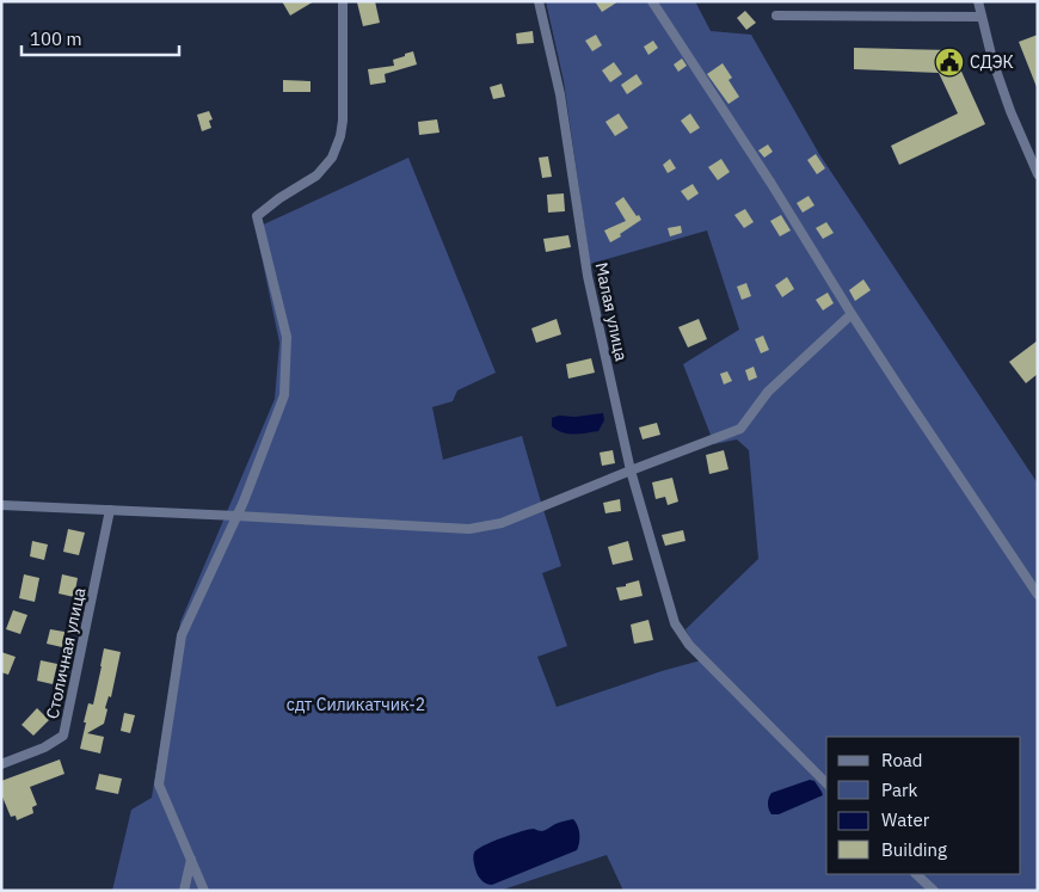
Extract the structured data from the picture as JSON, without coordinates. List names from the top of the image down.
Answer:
{
  "streets": {
    "street": ["Малая улица", "Столичная улица"]
  },
  "parks": ["сдт Силикатчик-2"],
  "places": {
    "public building": ["СДЭК"]
  },
  "legend": [
    "Road",
    "Park",
    "Water",
    "Building"
  ],
  "scale_bar": "100 m"
}
